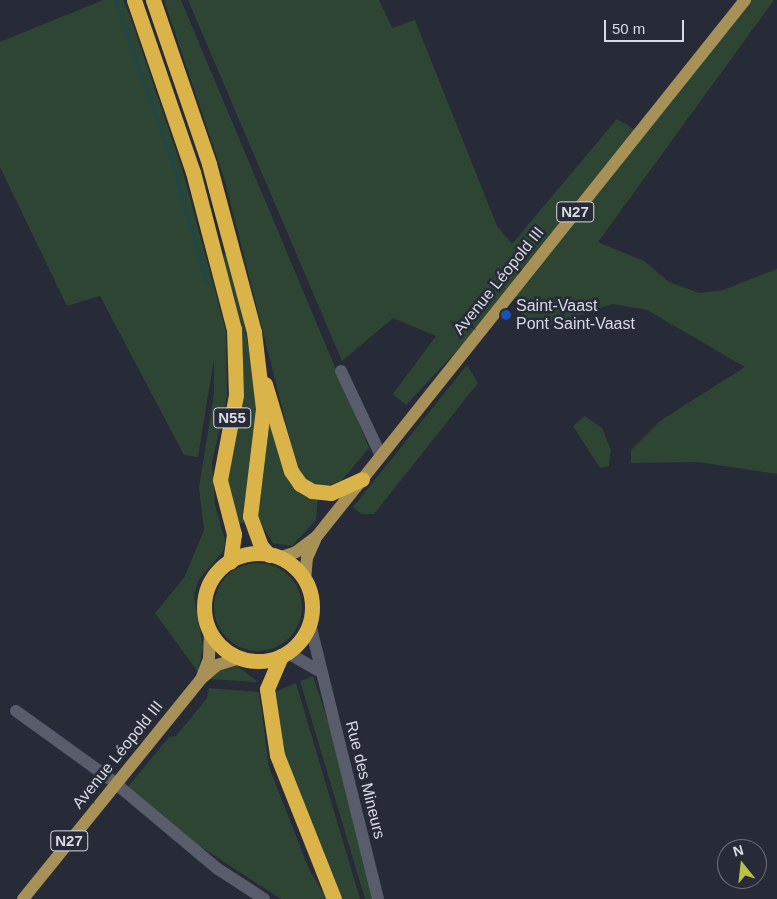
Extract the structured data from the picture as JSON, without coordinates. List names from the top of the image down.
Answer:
{
  "streets": {
    "highway": ["N27", "N55"],
    "main road": ["Avenue Léopold III"],
    "street": ["Rue des Mineurs"]
  },
  "crossings": [
    ["N27", "Avenue Léopold III"],
    ["N27", "N55"],
    ["N27", "Rue des Mineurs"],
    ["Avenue Léopold III", "N55"],
    ["Avenue Léopold III", "Rue des Mineurs"],
    ["N55", "Rue des Mineurs"]
  ],
  "places": ["Saint-Vaast Pont Saint-Vaast"],
  "scale_bar": "50 m",
  "north": "top"
}
